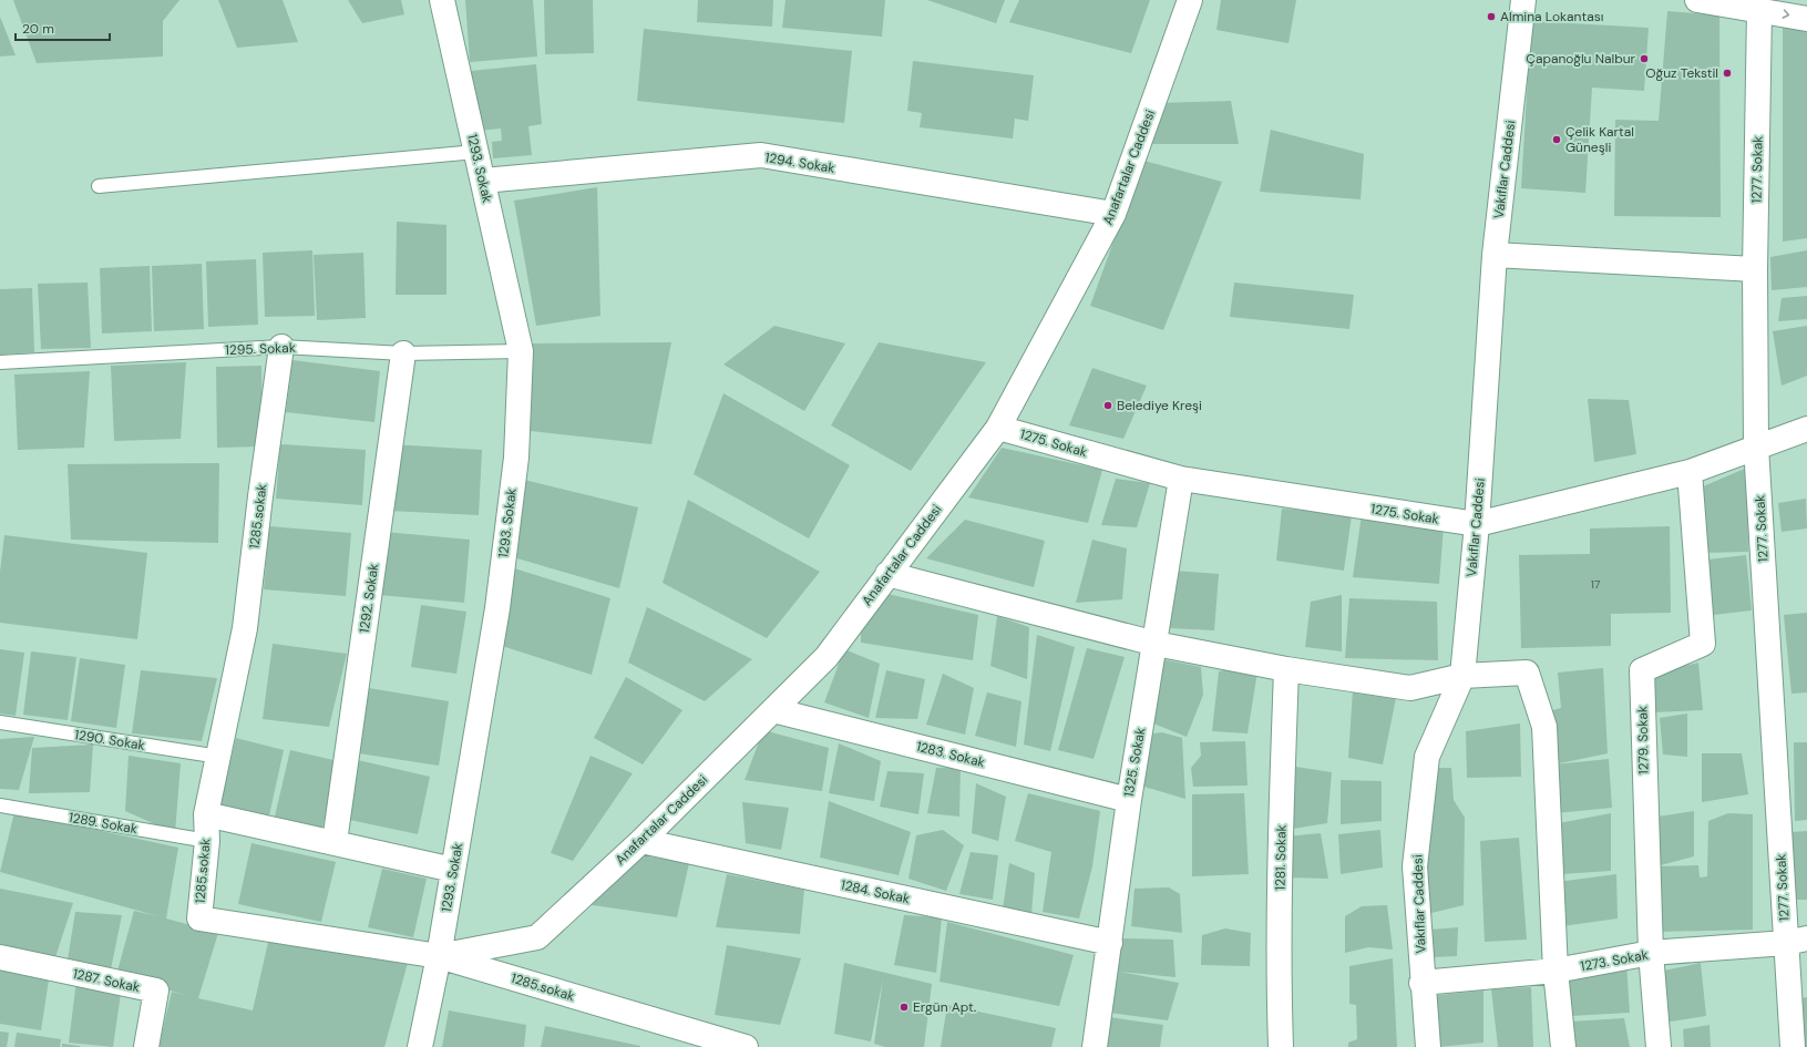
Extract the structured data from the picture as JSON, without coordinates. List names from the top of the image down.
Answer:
{
  "streets": {
    "street": [
      "1294. Sokak",
      "Anafartalar Caddesi",
      "1293. Sokak",
      "Vakıflar Caddesi",
      "1277. Sokak",
      "1275. Sokak",
      "1285.sokak",
      "1292. Sokak",
      "1279. Sokak",
      "1283. Sokak",
      "1325. Sokak",
      "1281. Sokak",
      "1284. Sokak",
      "1273. Sokak",
      "1287. Sokak"
    ],
    "lane": ["1295. Sokak", "1290. Sokak", "1289. Sokak"]
  },
  "crossings": [
    ["1294. Sokak", "Anafartalar Caddesi"],
    ["1294. Sokak", "1293. Sokak"],
    ["Anafartalar Caddesi", "1293. Sokak"],
    ["Anafartalar Caddesi", "1275. Sokak"],
    ["Anafartalar Caddesi", "1285.sokak"],
    ["Anafartalar Caddesi", "1283. Sokak"],
    ["Anafartalar Caddesi", "1284. Sokak"],
    ["1293. Sokak", "1295. Sokak"],
    ["1293. Sokak", "1285.sokak"],
    ["Vakıflar Caddesi", "1275. Sokak"],
    ["Vakıflar Caddesi", "1273. Sokak"],
    ["1277. Sokak", "1275. Sokak"],
    ["1277. Sokak", "1273. Sokak"],
    ["1295. Sokak", "1285.sokak"],
    ["1295. Sokak", "1292. Sokak"],
    ["1275. Sokak", "1279. Sokak"],
    ["1275. Sokak", "1325. Sokak"],
    ["1285.sokak", "1290. Sokak"],
    ["1285.sokak", "1289. Sokak"],
    ["1279. Sokak", "1273. Sokak"],
    ["1283. Sokak", "1325. Sokak"],
    ["1325. Sokak", "1284. Sokak"]
  ],
  "places": [
    "Almina Lokantası",
    "Çapanoğlu Nalbur",
    "Oğuz Tekstil",
    "Çelik Kartal Güneşli",
    "Belediye Kreşi",
    "Ergün Apt."
  ],
  "house_numbers": ["17"],
  "scale_bar": "20 m"
}
